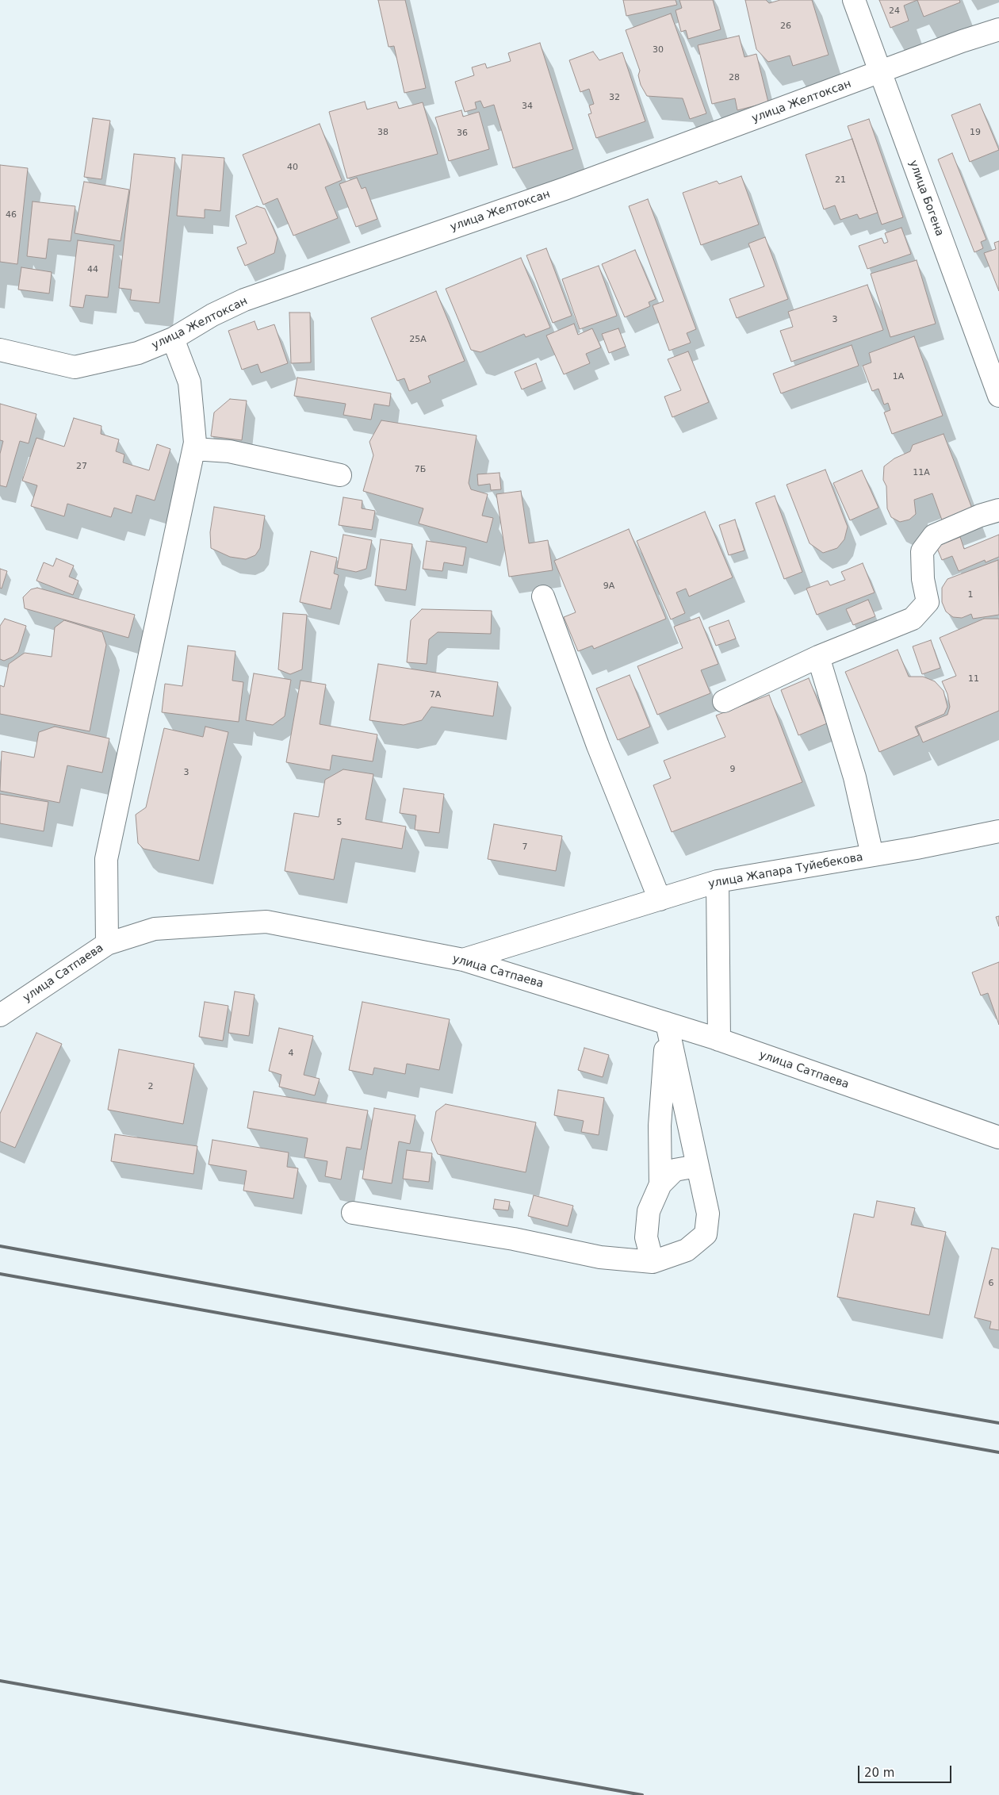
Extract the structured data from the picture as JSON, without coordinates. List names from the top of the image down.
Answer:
{
  "streets": {
    "street": [
      "улица Желтоксан",
      "улица Богена",
      "улица Жапара Туйебекова",
      "улица Сатпаева"
    ]
  },
  "crossings": [
    ["улица Желтоксан", "улица Богена"],
    ["улица Жапара Туйебекова", "улица Сатпаева"]
  ],
  "house_numbers": [
    "24",
    "26",
    "30",
    "28",
    "32",
    "34",
    "38",
    "19",
    "36",
    "40",
    "21",
    "46",
    "44",
    "3",
    "25А",
    "1А",
    "27",
    "7Б",
    "11А",
    "9А",
    "1",
    "11",
    "7А",
    "9",
    "3",
    "5",
    "7",
    "4",
    "2",
    "6"
  ],
  "scale_bar": "20 m"
}
